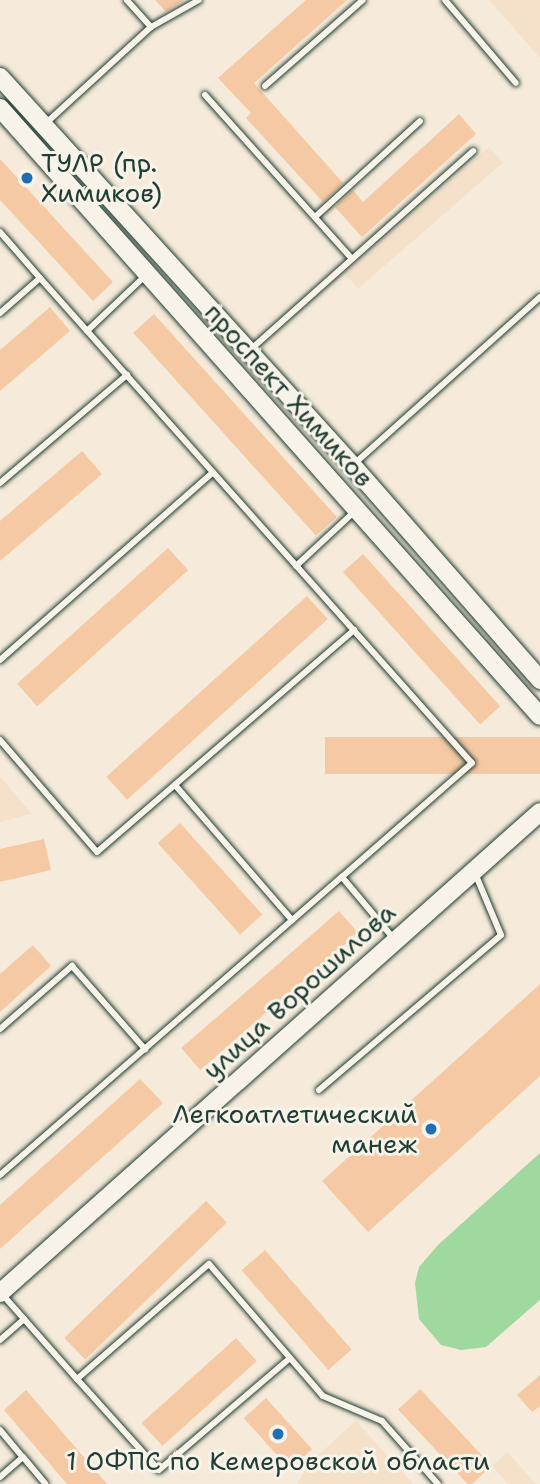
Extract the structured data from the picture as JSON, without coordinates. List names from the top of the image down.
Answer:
{
  "streets": {
    "main road": ["проспект Химиков", "улица Ворошилова"]
  },
  "places": ["ТУЛР (пр. Химиков)", "Легкоатлетический манеж", "1 ОФПС по Кемеровской области"]
}
